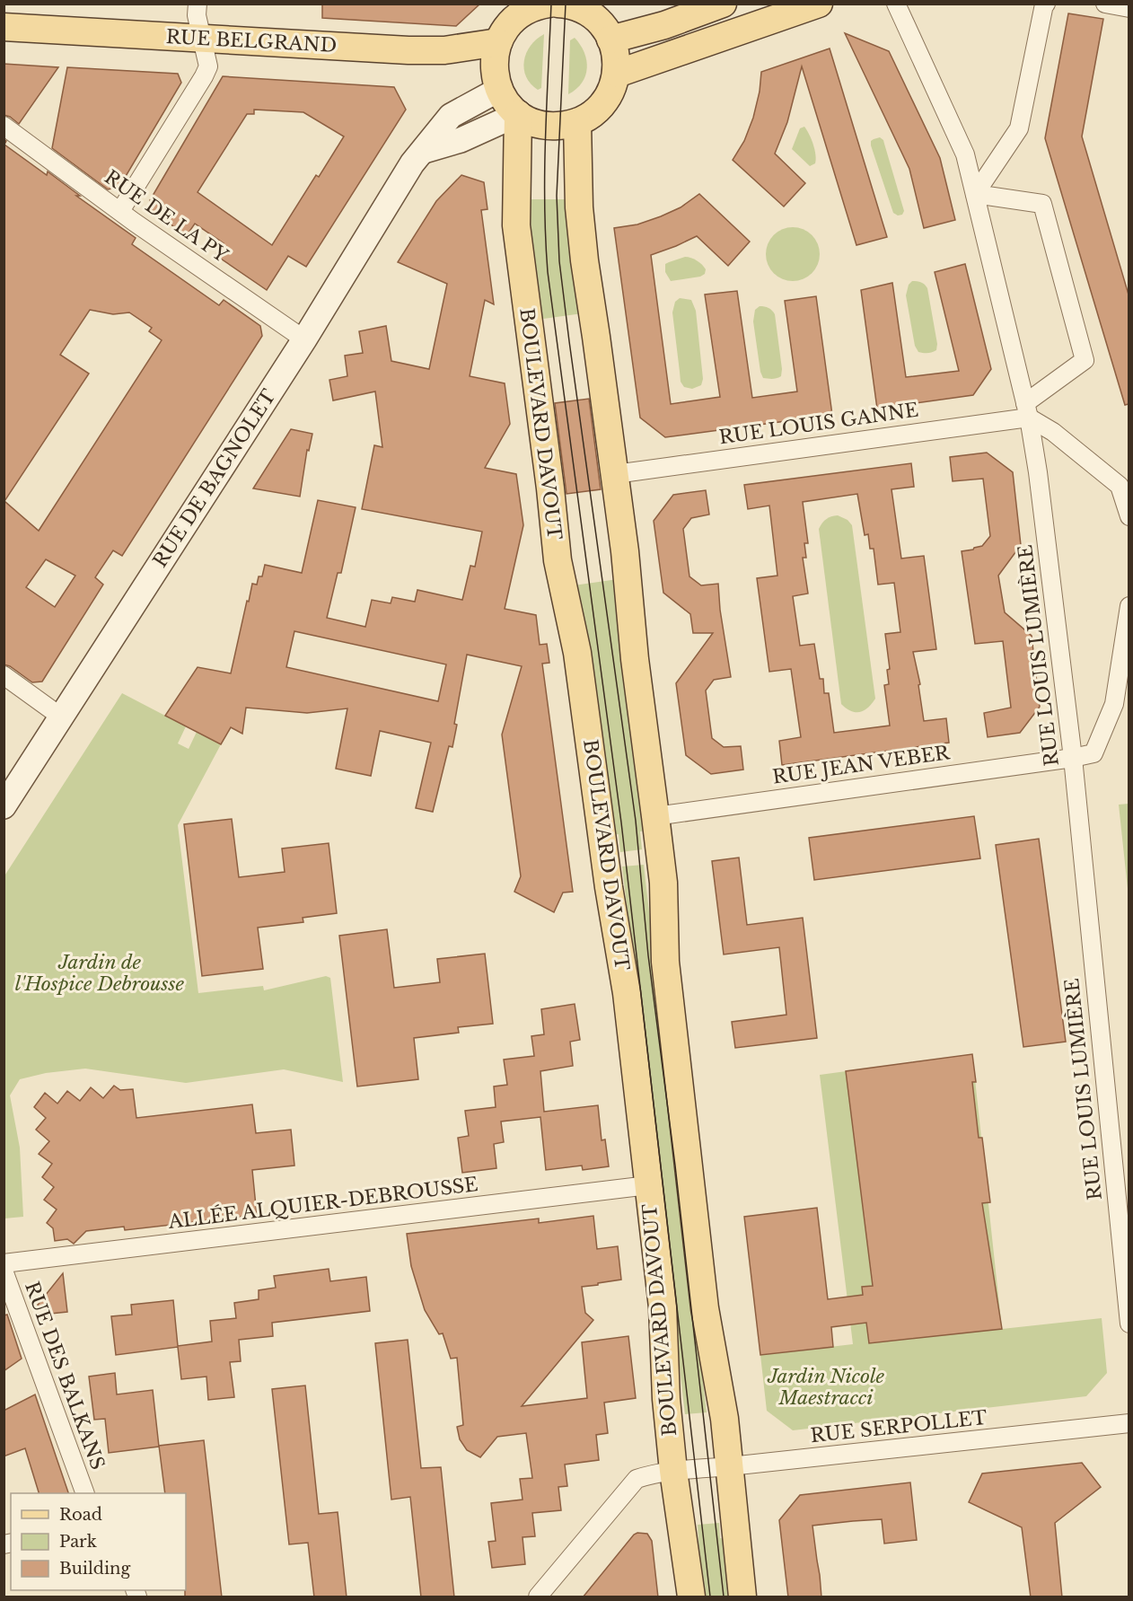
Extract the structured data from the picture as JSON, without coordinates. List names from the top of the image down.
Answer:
{
  "streets": {
    "main road": ["RUE BELGRAND", "BOULEVARD DAVOUT"],
    "street": [
      "RUE DE LA PY",
      "RUE LOUIS GANNE",
      "RUE DE BAGNOLET",
      "RUE LOUIS LUMIÈRE",
      "RUE JEAN VEBER",
      "ALLÉE ALQUIER-DEBROUSSE",
      "RUE DES BALKANS",
      "RUE SERPOLLET"
    ]
  },
  "crossings": [
    ["RUE DE LA PY", "RUE DE BAGNOLET"],
    ["BOULEVARD DAVOUT", "ALLÉE ALQUIER-DEBROUSSE"],
    ["BOULEVARD DAVOUT", "RUE SERPOLLET"],
    ["RUE LOUIS GANNE", "RUE LOUIS LUMIÈRE"],
    ["RUE LOUIS LUMIÈRE", "RUE JEAN VEBER"]
  ],
  "parks": ["Jardin de l'Hospice Debrousse", "Jardin Nicole Maestracci"],
  "legend": ["Road", "Park", "Building"]
}
